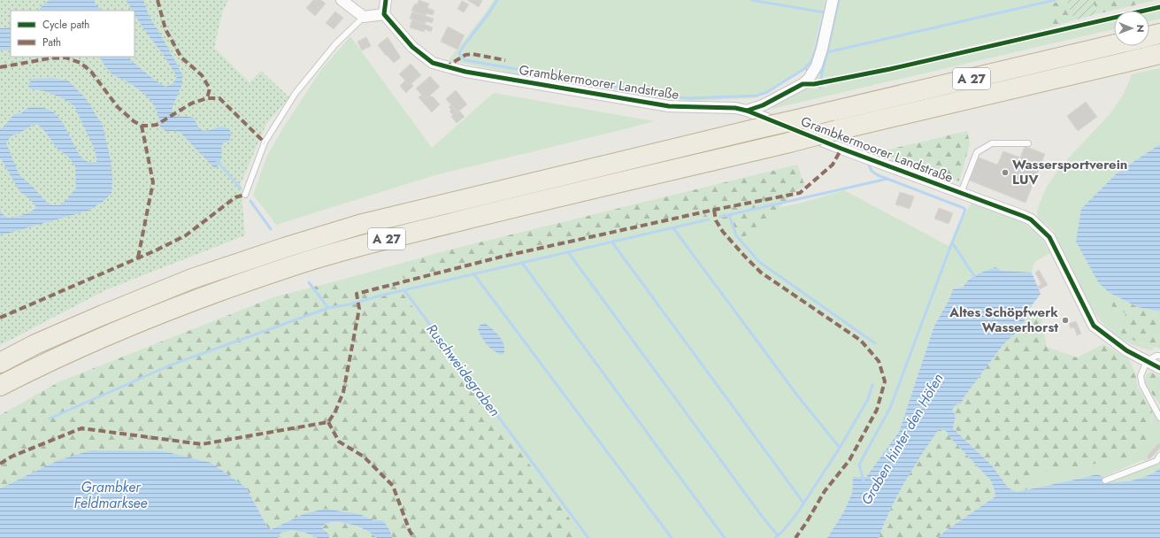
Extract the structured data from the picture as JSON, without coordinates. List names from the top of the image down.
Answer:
{
  "streets": {
    "highway": ["A 27"],
    "street": ["Grambkermoorer Landstraße"]
  },
  "water": ["Ruschweidegraben", "Graben hinter den Höfen", "Grambker Feldmarksee"],
  "places": ["Wassersportverein LUV", "Altes Schöpfwerk Wasserhorst"],
  "legend": ["Cycle path", "Path"],
  "north": "right"
}
